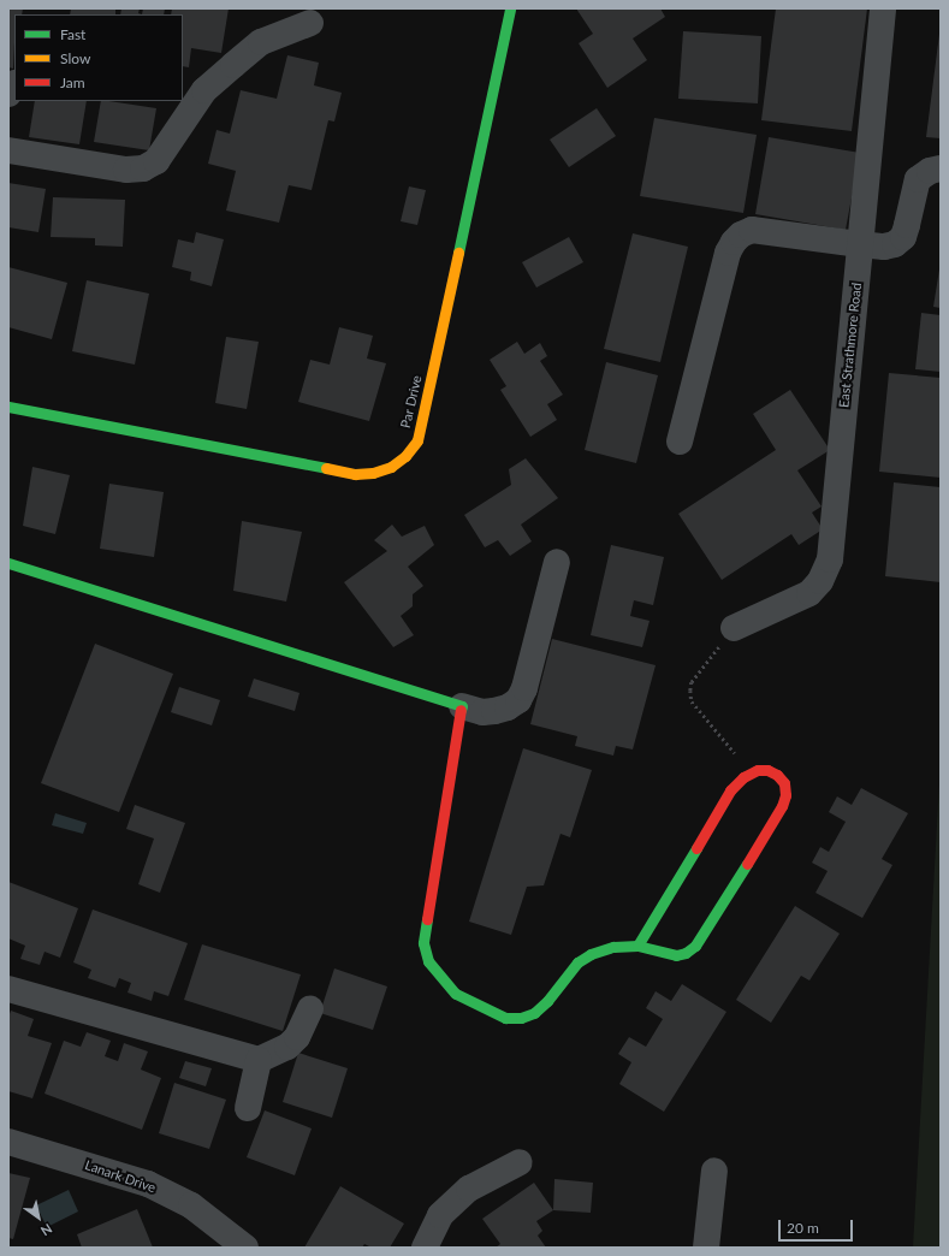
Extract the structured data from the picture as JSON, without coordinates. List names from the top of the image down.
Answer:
{
  "streets": {
    "street": ["East Strathmore Road", "Par Drive", "Lanark Drive"]
  },
  "legend": ["Fast", "Slow", "Jam"],
  "scale_bar": "20 m",
  "north": "bottom right"
}
